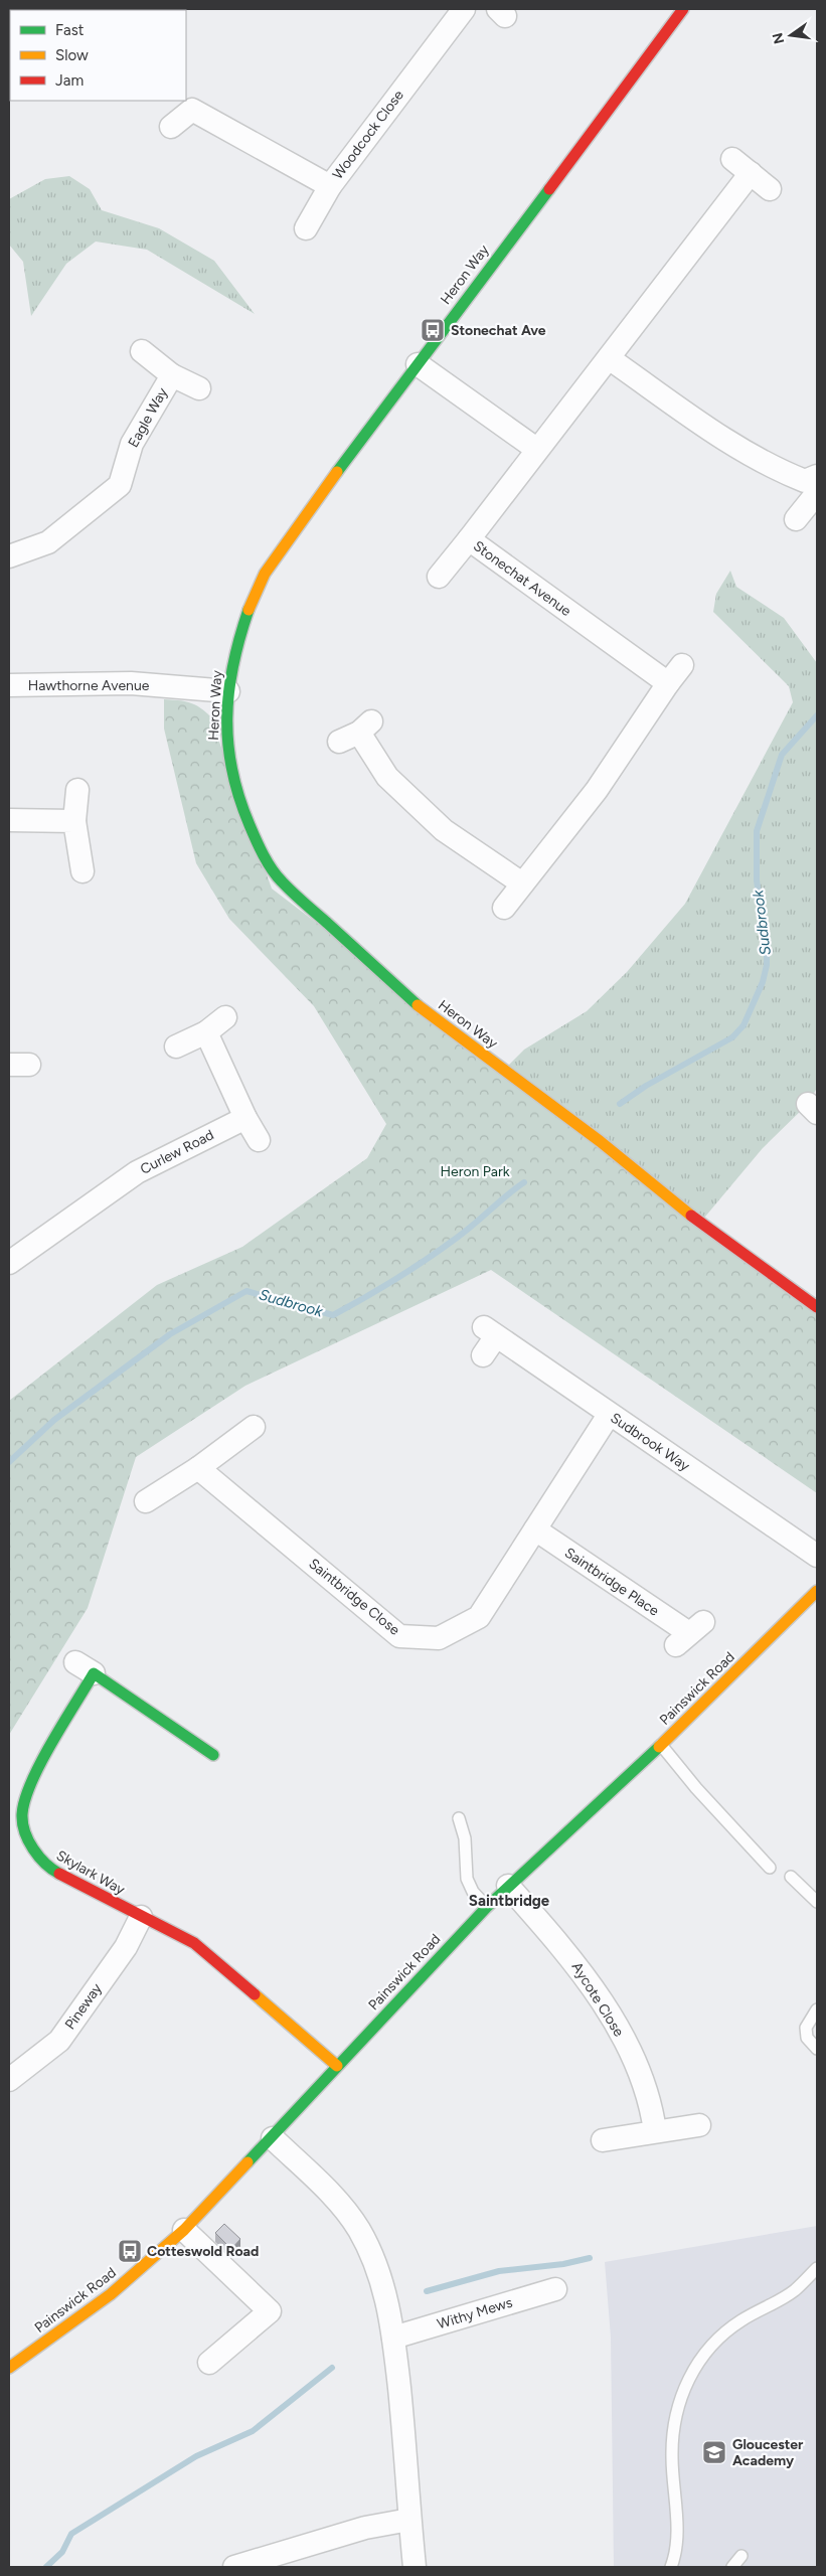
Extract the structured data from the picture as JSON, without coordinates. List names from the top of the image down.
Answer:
{
  "streets": {
    "street": [
      "Woodcock Close",
      "Heron Way",
      "Eagle Way",
      "Stonechat Avenue",
      "Hawthorne Avenue",
      "Curlew Road",
      "Sudbrook Way",
      "Saintbridge Place",
      "Saintbridge Close",
      "Painswick Road",
      "Skylark Way",
      "Aycote Close",
      "Pineway",
      "Withy Mews"
    ]
  },
  "crossings": [
    ["Heron Way", "Hawthorne Avenue"],
    ["Sudbrook Way", "Saintbridge Close"],
    ["Saintbridge Place", "Saintbridge Close"],
    ["Painswick Road", "Skylark Way"],
    ["Painswick Road", "Aycote Close"],
    ["Skylark Way", "Pineway"]
  ],
  "districts": ["Saintbridge"],
  "water": ["Sudbrook"],
  "parks": ["Heron Park"],
  "places": {
    "bus stop": ["Stonechat Ave", "Cotteswold Road"],
    "school or university": ["Gloucester Academy"]
  },
  "legend": ["Fast", "Slow", "Jam"],
  "north": "left"
}
